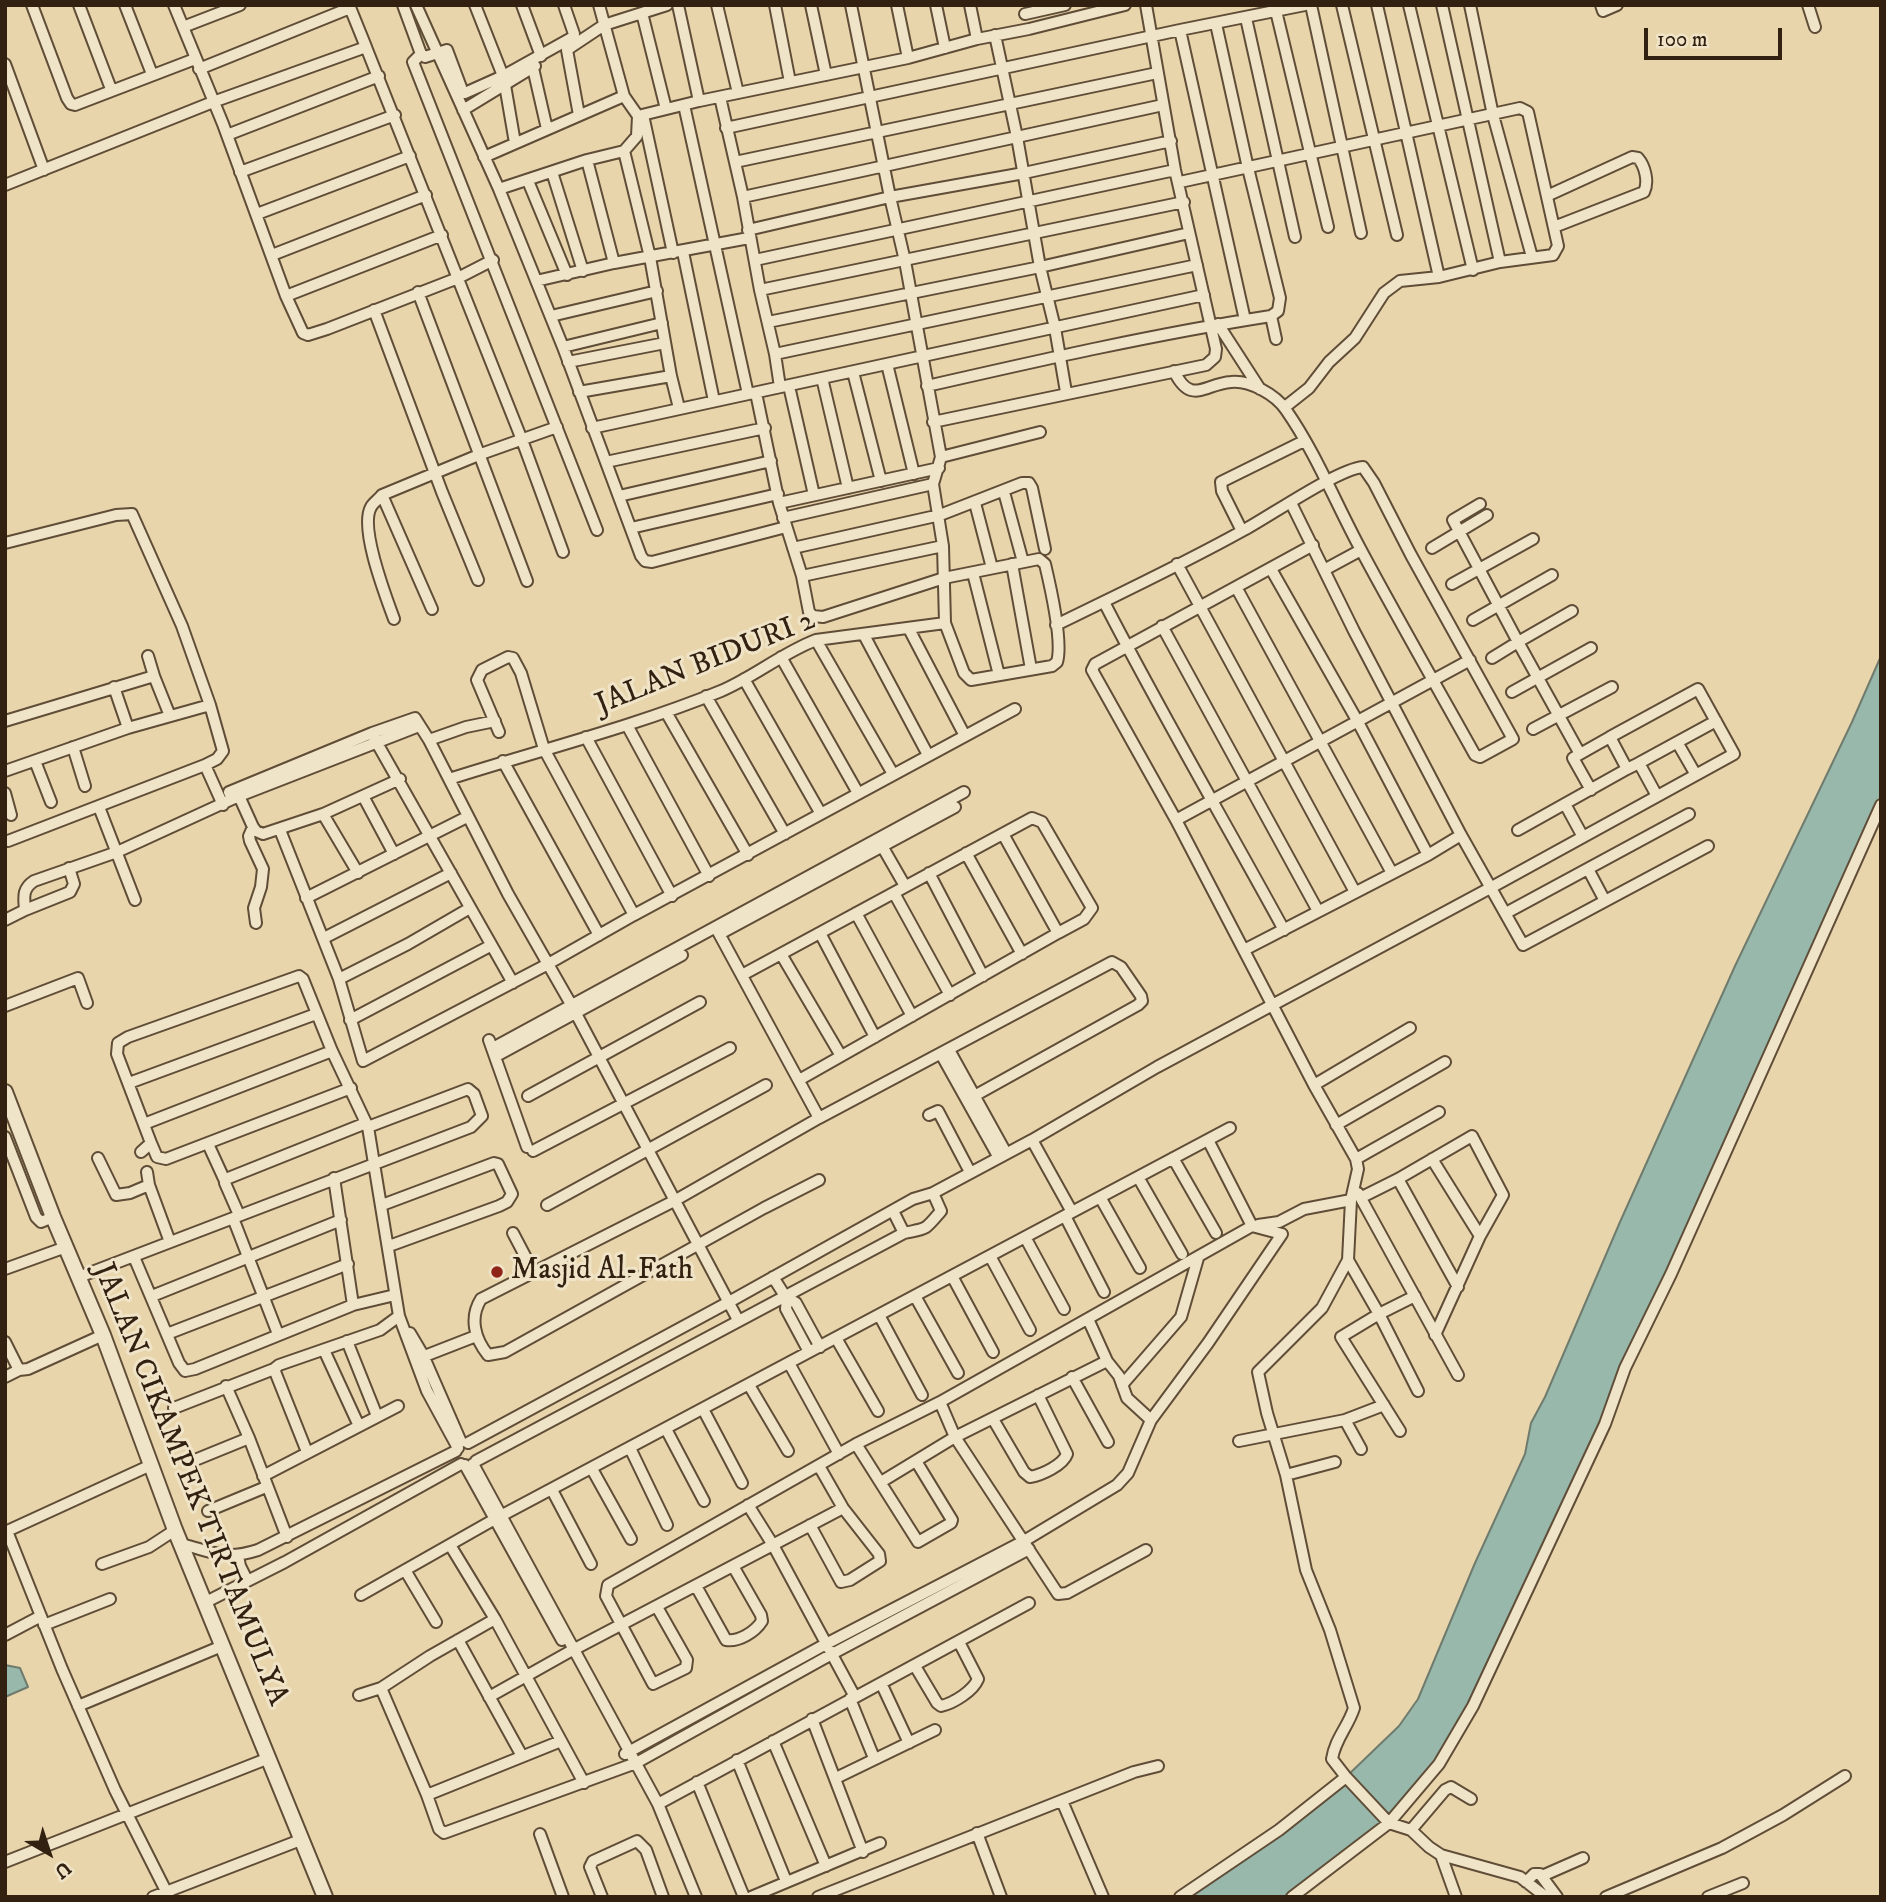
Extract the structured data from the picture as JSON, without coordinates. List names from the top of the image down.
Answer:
{
  "streets": {
    "street": ["JALAN BIDURI 2", "JALAN CIKAMPEK TIRTAMULYA"]
  },
  "places": ["Masjid Al-Fath"],
  "scale_bar": "100 m",
  "north": "bottom right"
}
